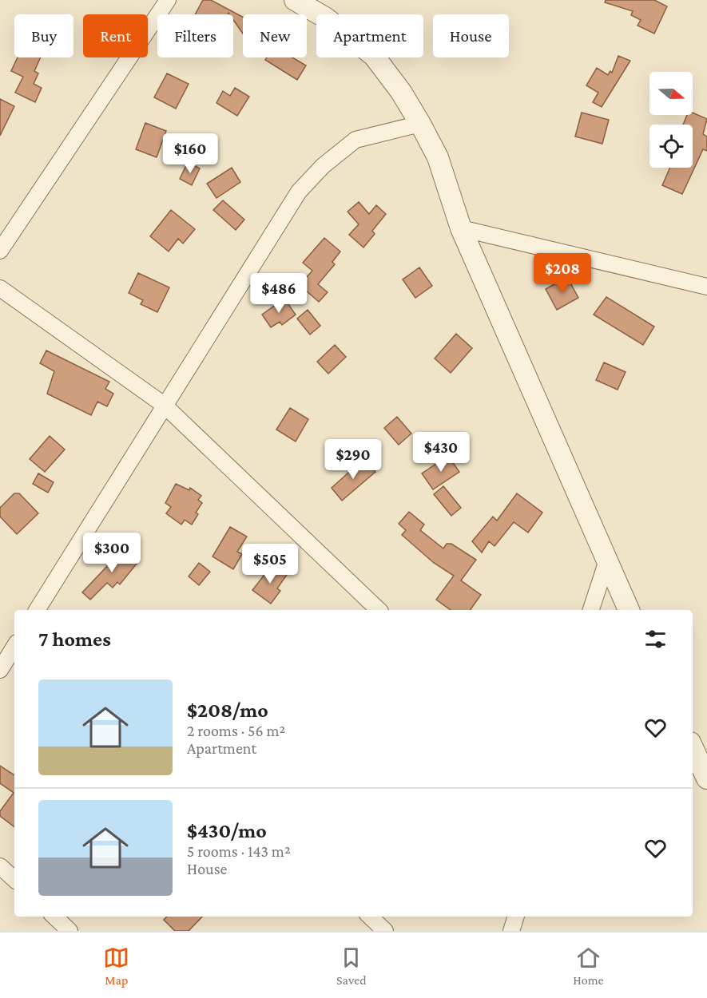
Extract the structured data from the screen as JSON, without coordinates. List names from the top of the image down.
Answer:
{
  "north": "right",
  "page": {
    "chip": [
      "Buy",
      "Rent",
      "Filters",
      "New",
      "Apartment",
      "House"
    ],
    "price": [
      "$160",
      "$208",
      "$486",
      "$430",
      "$290",
      "$300",
      "$505"
    ],
    "heading": "7 homes",
    "list": [
      {
        "name": "$208/mo",
        "note": "2 rooms · 56 m² · Apartment"
      },
      {
        "name": "$430/mo",
        "note": "5 rooms · 143 m² · House"
      }
    ],
    "tabs": ["Map", "Saved", "Home"]
  }
}
